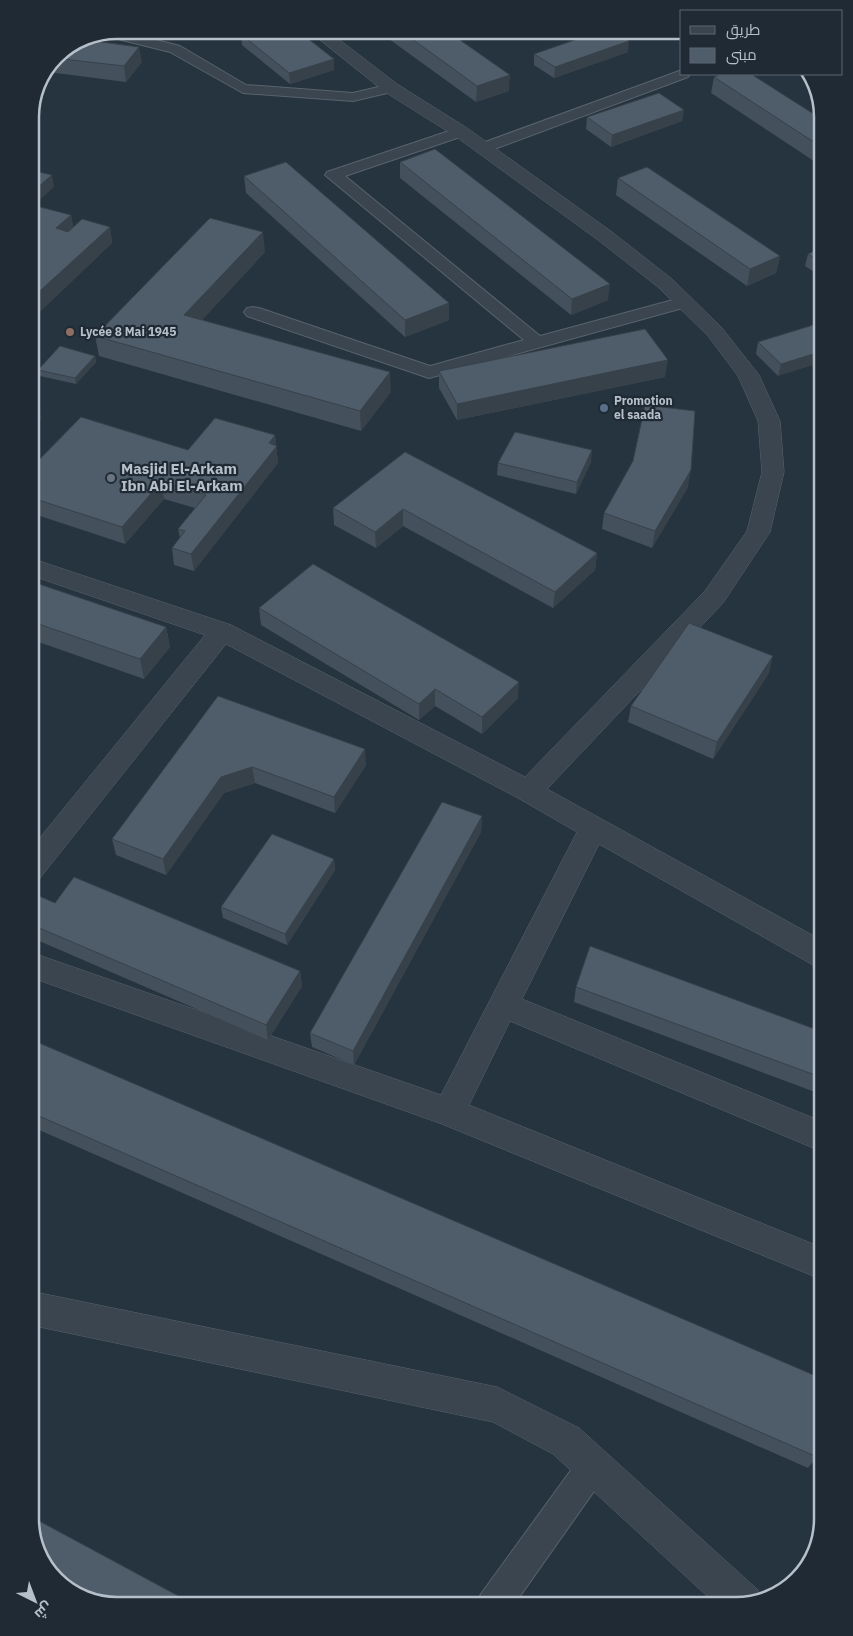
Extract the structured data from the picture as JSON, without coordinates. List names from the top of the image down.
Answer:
{
  "places": ["Lycée 8 Mai 1945", "Promotion el saada", "Masjid El-Arkam Ibn Abi El-Arkam"],
  "legend": ["طريق", "مبنى"],
  "north": "bottom right"
}
